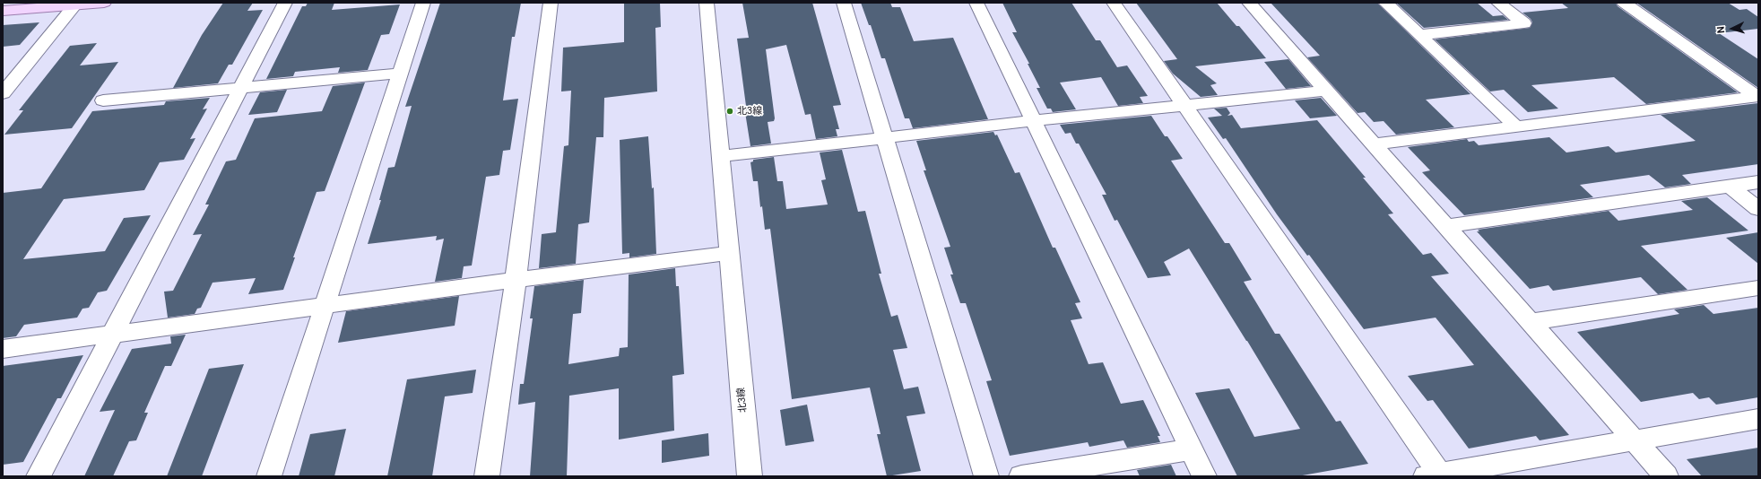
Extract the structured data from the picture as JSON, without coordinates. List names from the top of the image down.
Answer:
{
  "streets": {
    "street": ["北3線"]
  },
  "places": ["北3線"],
  "north": "left"
}
